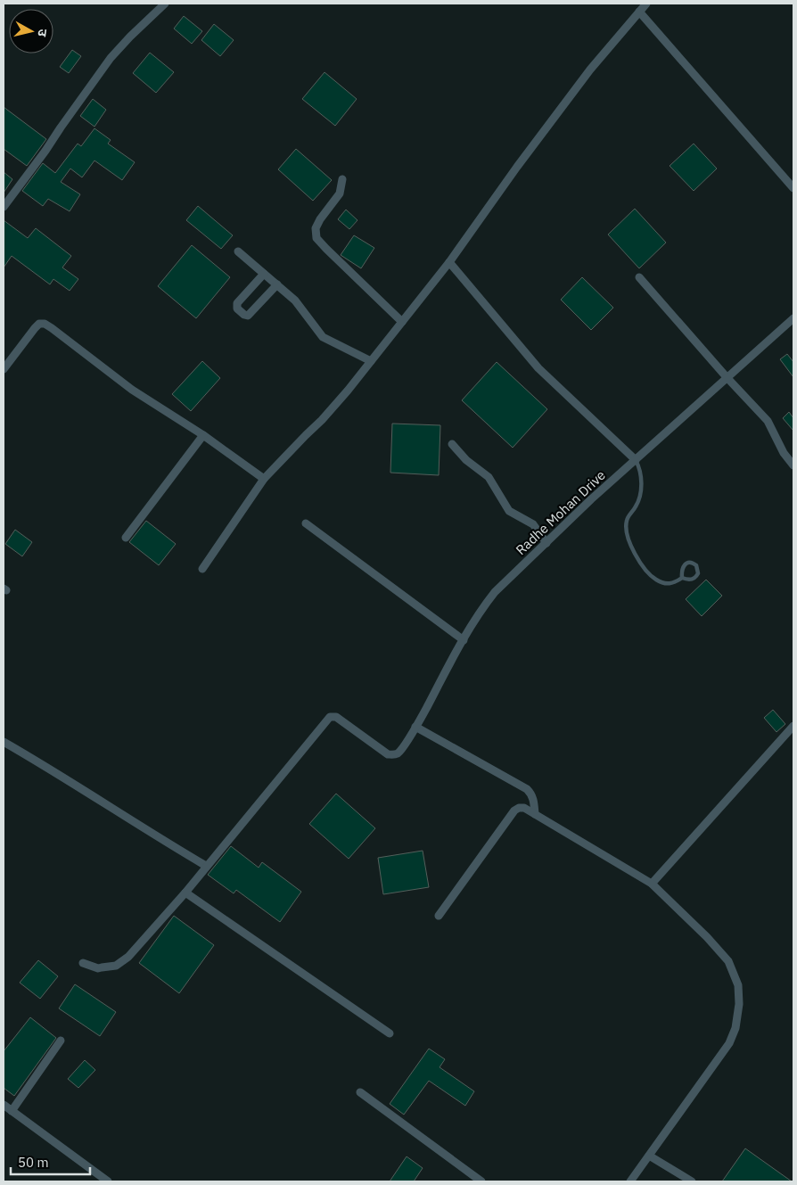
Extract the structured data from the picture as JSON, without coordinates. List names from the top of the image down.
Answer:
{
  "streets": {
    "street": ["Radhe Mohan Drive"]
  },
  "scale_bar": "50 m",
  "north": "right"
}
